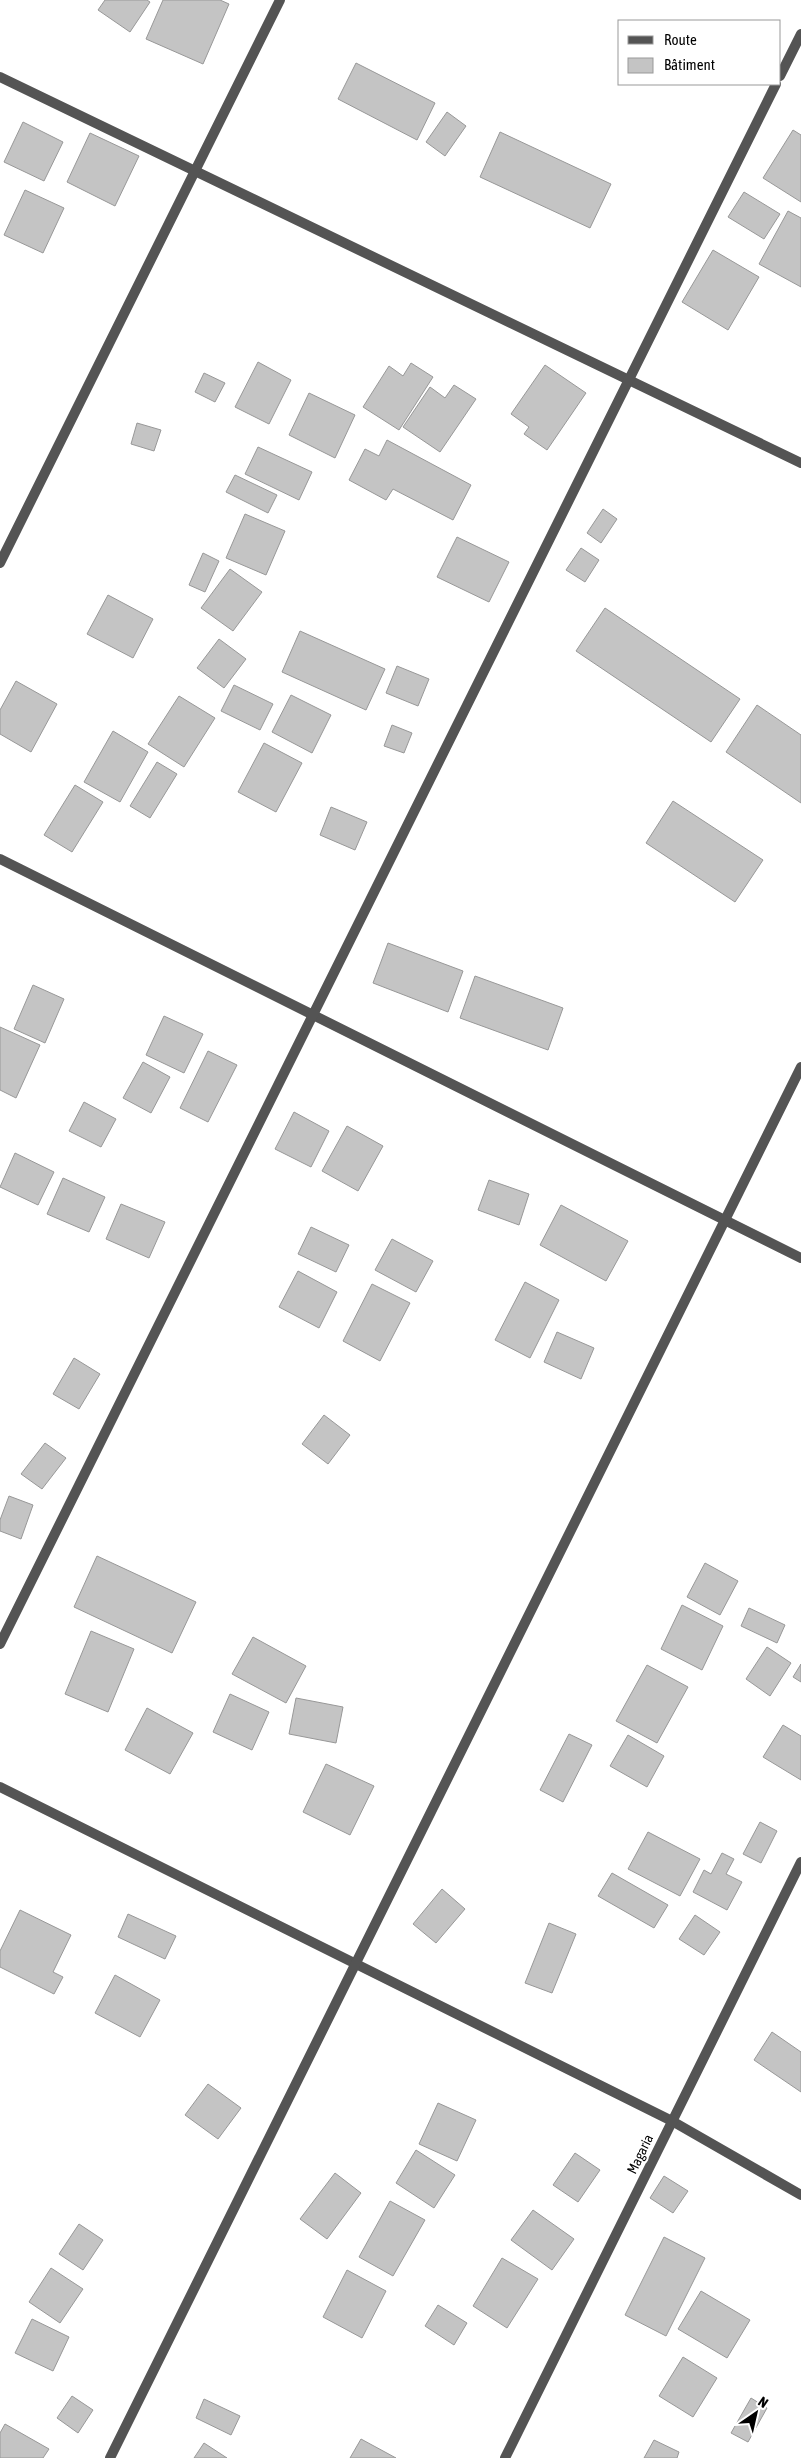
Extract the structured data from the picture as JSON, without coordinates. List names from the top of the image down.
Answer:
{
  "streets": {
    "street": ["Magaria"]
  },
  "legend": ["Route", "Bâtiment"],
  "north": "top right"
}
